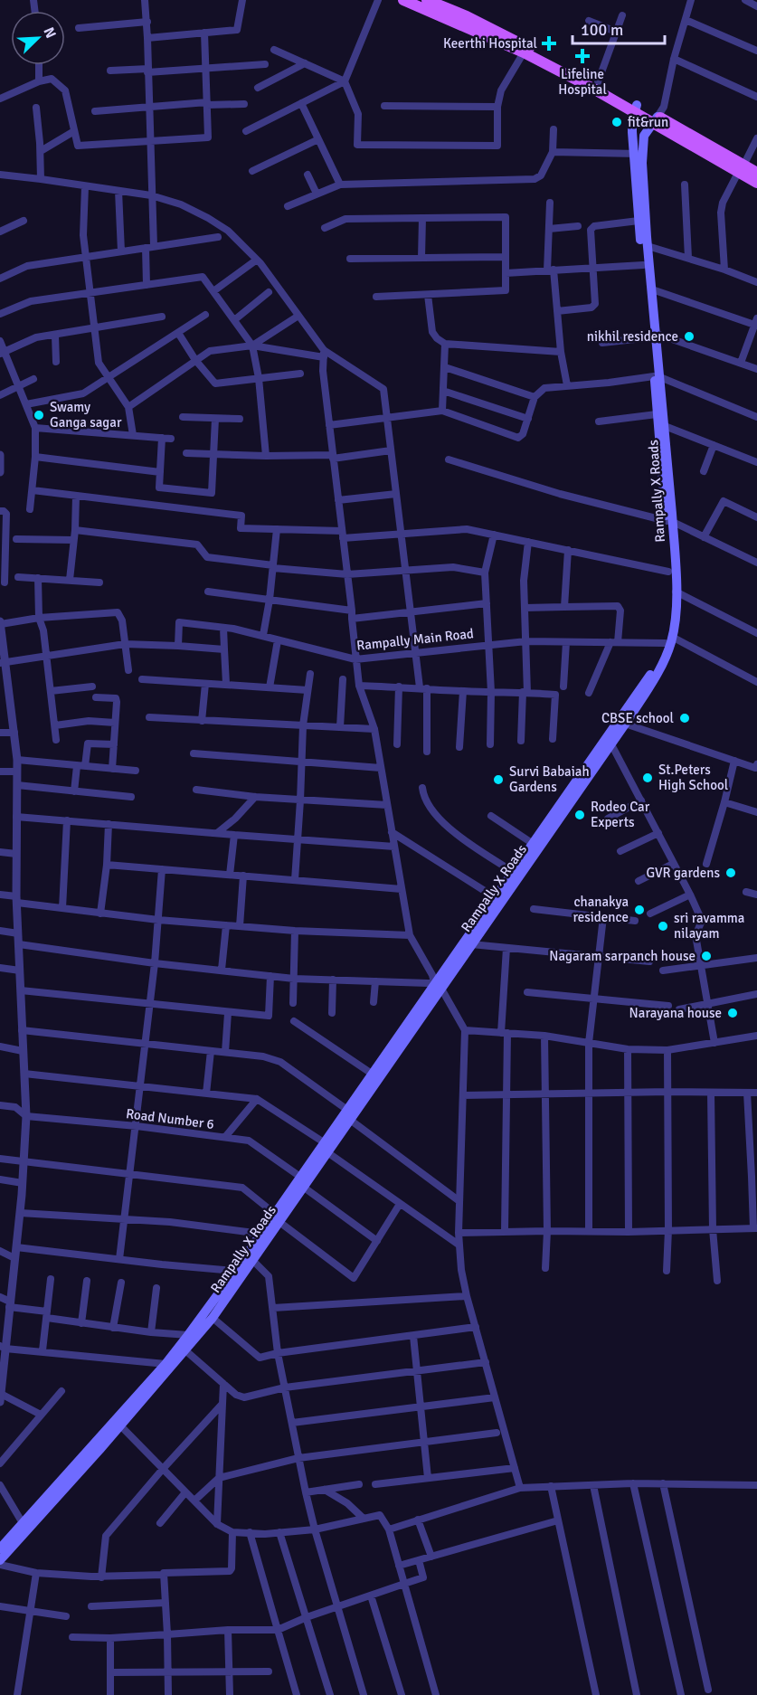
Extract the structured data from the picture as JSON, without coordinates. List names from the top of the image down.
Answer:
{
  "streets": {
    "main road": ["Rampally X Roads"],
    "street": ["Rampally Main Road", "Road Number 6"]
  },
  "crossings": [
    ["Rampally X Roads", "Rampally Main Road"]
  ],
  "places": {
    "health": ["Keerthi Hospital", "Lifeline Hospital"],
    "other": [
      "fit&run",
      "nikhil residence",
      "Swamy Ganga sagar",
      "CBSE school",
      "St.Peters High School",
      "Survi Babaiah Gardens",
      "Rodeo Car Experts",
      "GVR gardens",
      "chanakya residence",
      "sri ravamma nilayam",
      "Nagaram sarpanch house",
      "Narayana house"
    ]
  },
  "scale_bar": "100 m",
  "north": "top right"
}
